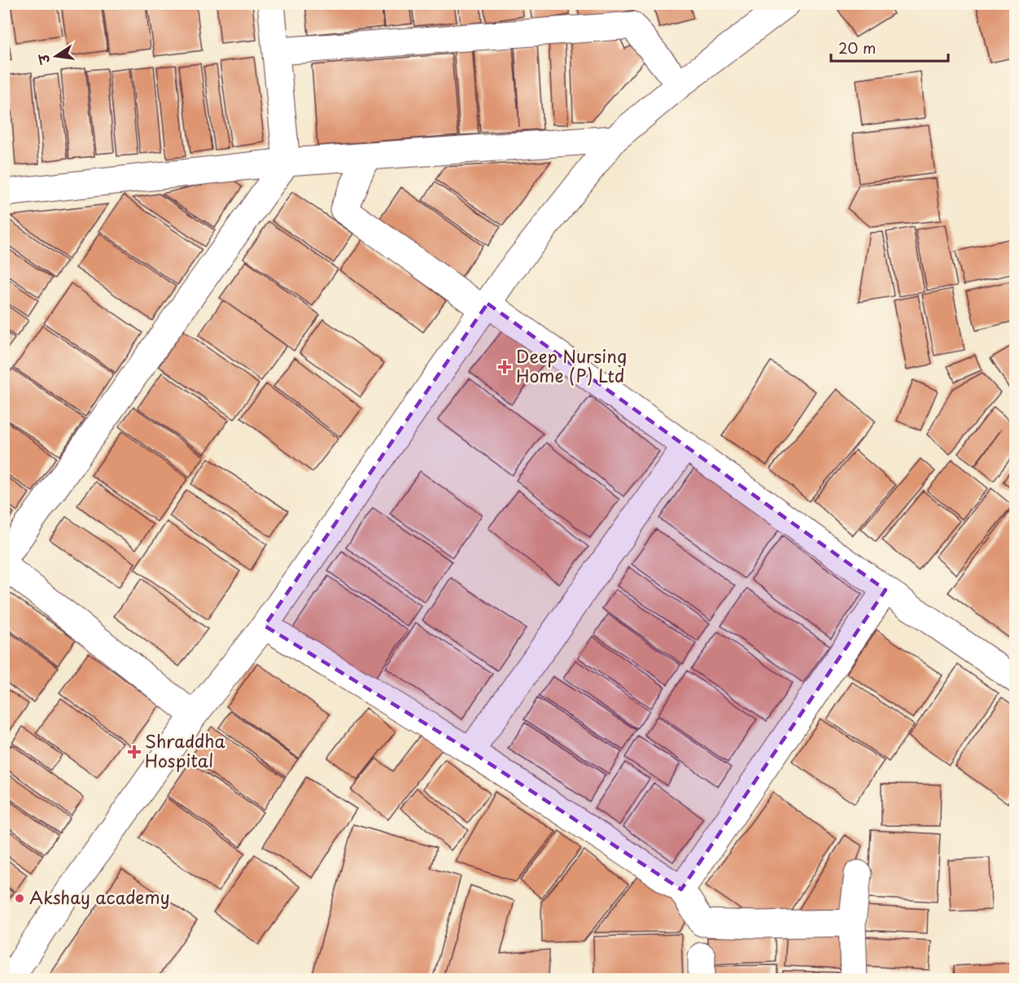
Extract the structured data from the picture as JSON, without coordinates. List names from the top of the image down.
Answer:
{
  "places": {
    "health": ["Deep Nursing Home (P) Ltd", "Shraddha Hospital"],
    "other": ["Akshay academy"]
  },
  "scale_bar": "20 m",
  "north": "left"
}
